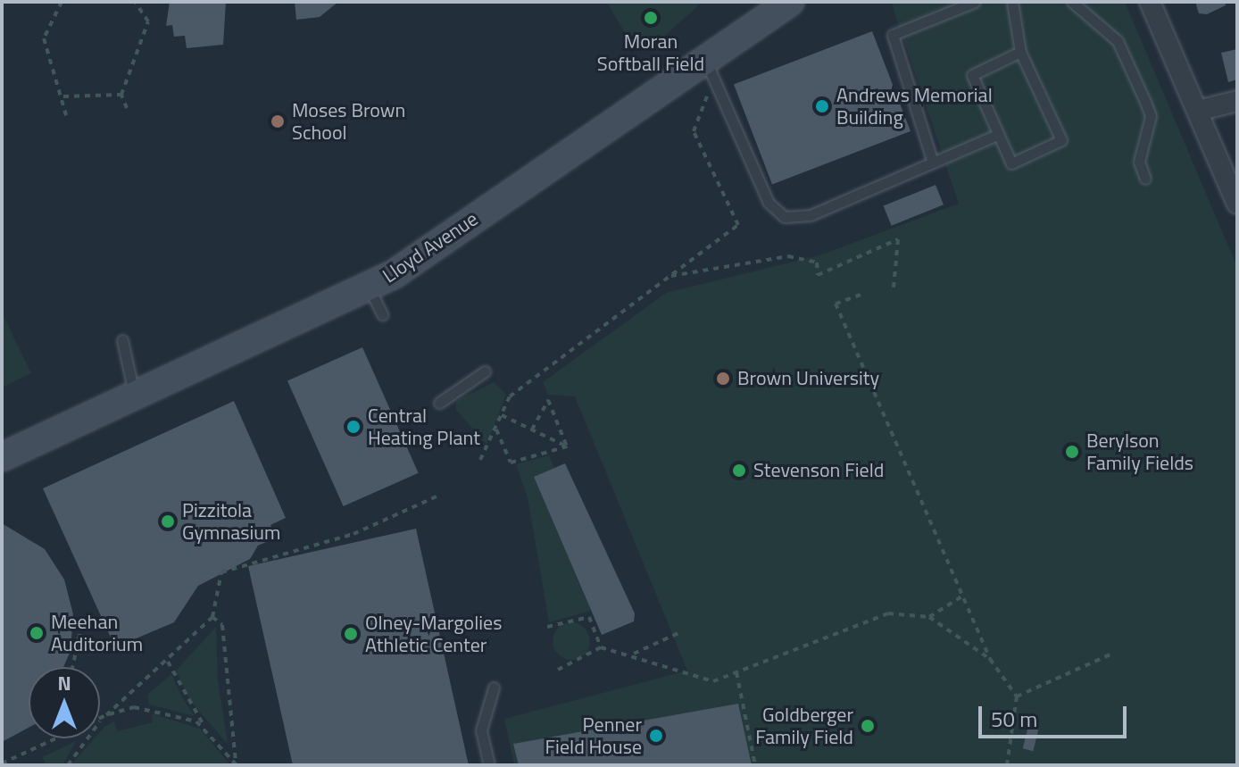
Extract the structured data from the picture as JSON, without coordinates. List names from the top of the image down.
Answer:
{
  "streets": {
    "street": ["Lloyd Avenue"]
  },
  "places": [
    "Moran Softball Field",
    "Andrews Memorial Building",
    "Moses Brown School",
    "Brown University",
    "Central Heating Plant",
    "Berylson Family Fields",
    "Stevenson Field",
    "Pizzitola Gymnasium",
    "Meehan Auditorium",
    "Olney-Margolies Athletic Center",
    "Goldberger Family Field",
    "Penner Field House"
  ],
  "scale_bar": "50 m",
  "north": "top"
}
